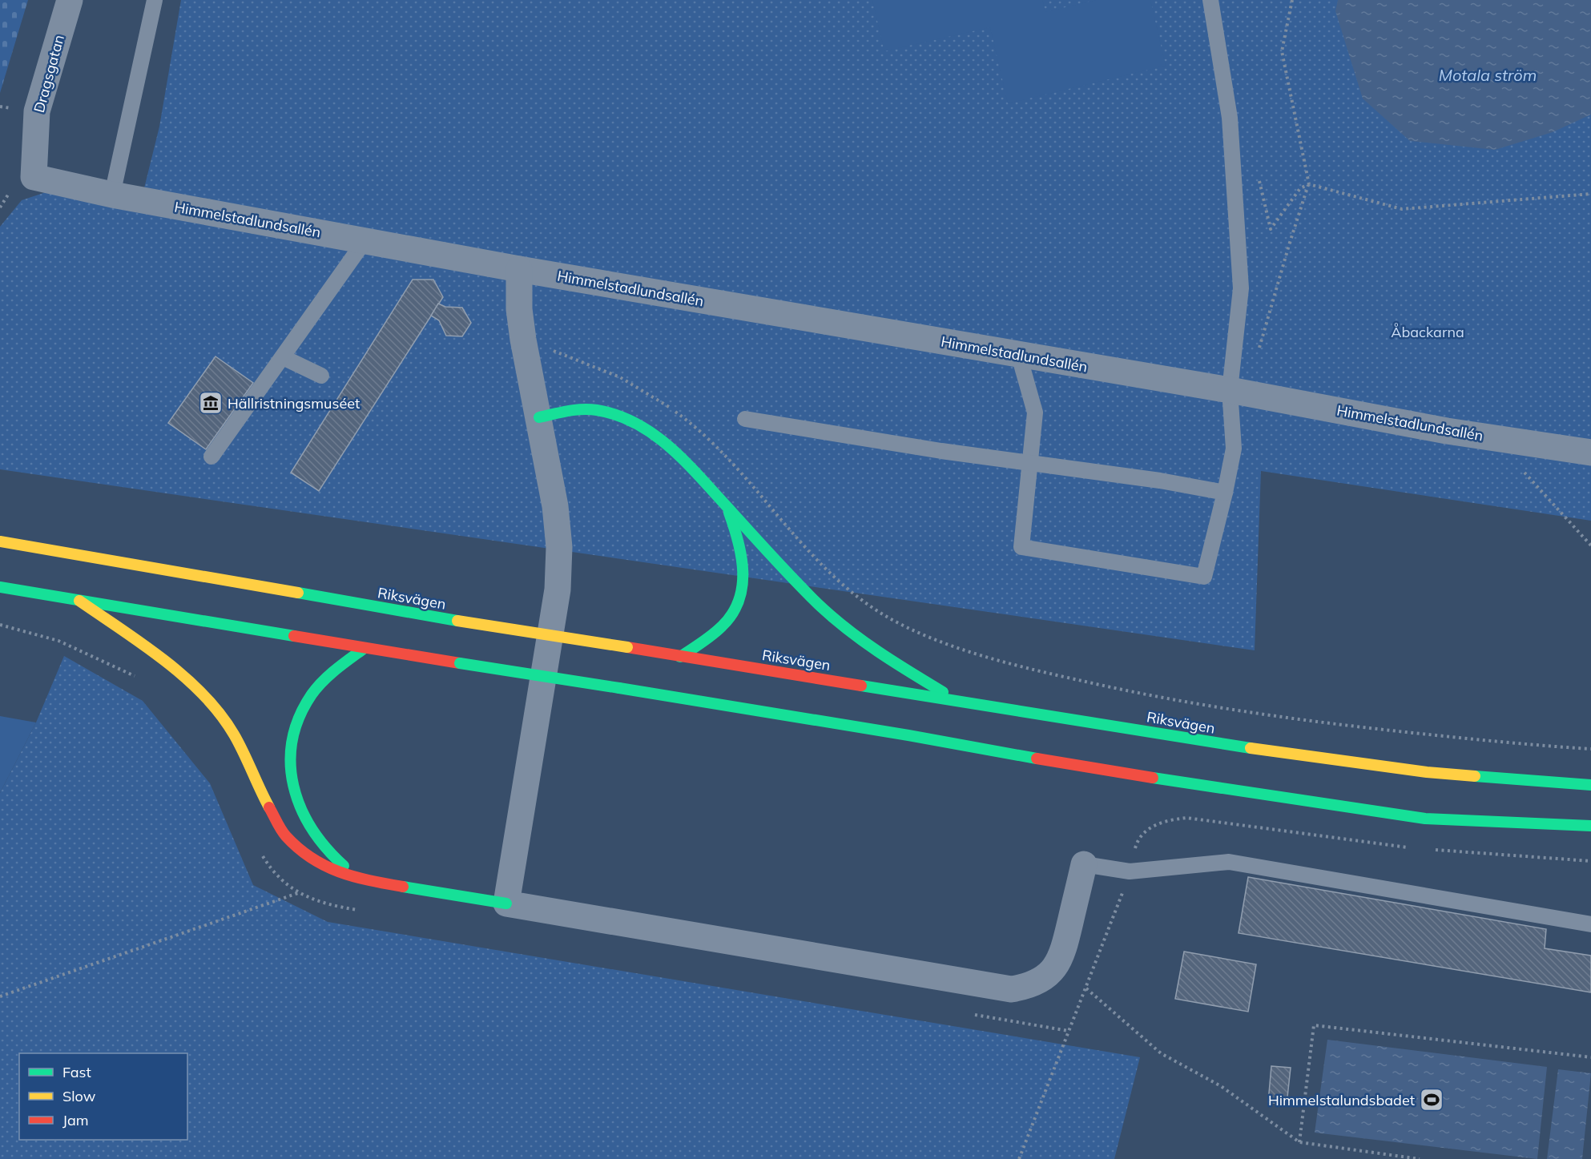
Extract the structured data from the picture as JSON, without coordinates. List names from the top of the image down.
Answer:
{
  "streets": {
    "highway": ["Riksvägen"],
    "street": ["Dragsgatan", "Himmelstadlundsallén"]
  },
  "crossings": [
    ["Dragsgatan", "Himmelstadlundsallén"]
  ],
  "water": ["Motala ström"],
  "parks": ["Åbackarna"],
  "places": {
    "museum": ["Hällristningsmuséet"],
    "sports": ["Himmelstalundsbadet"]
  },
  "legend": ["Fast", "Slow", "Jam"]
}
